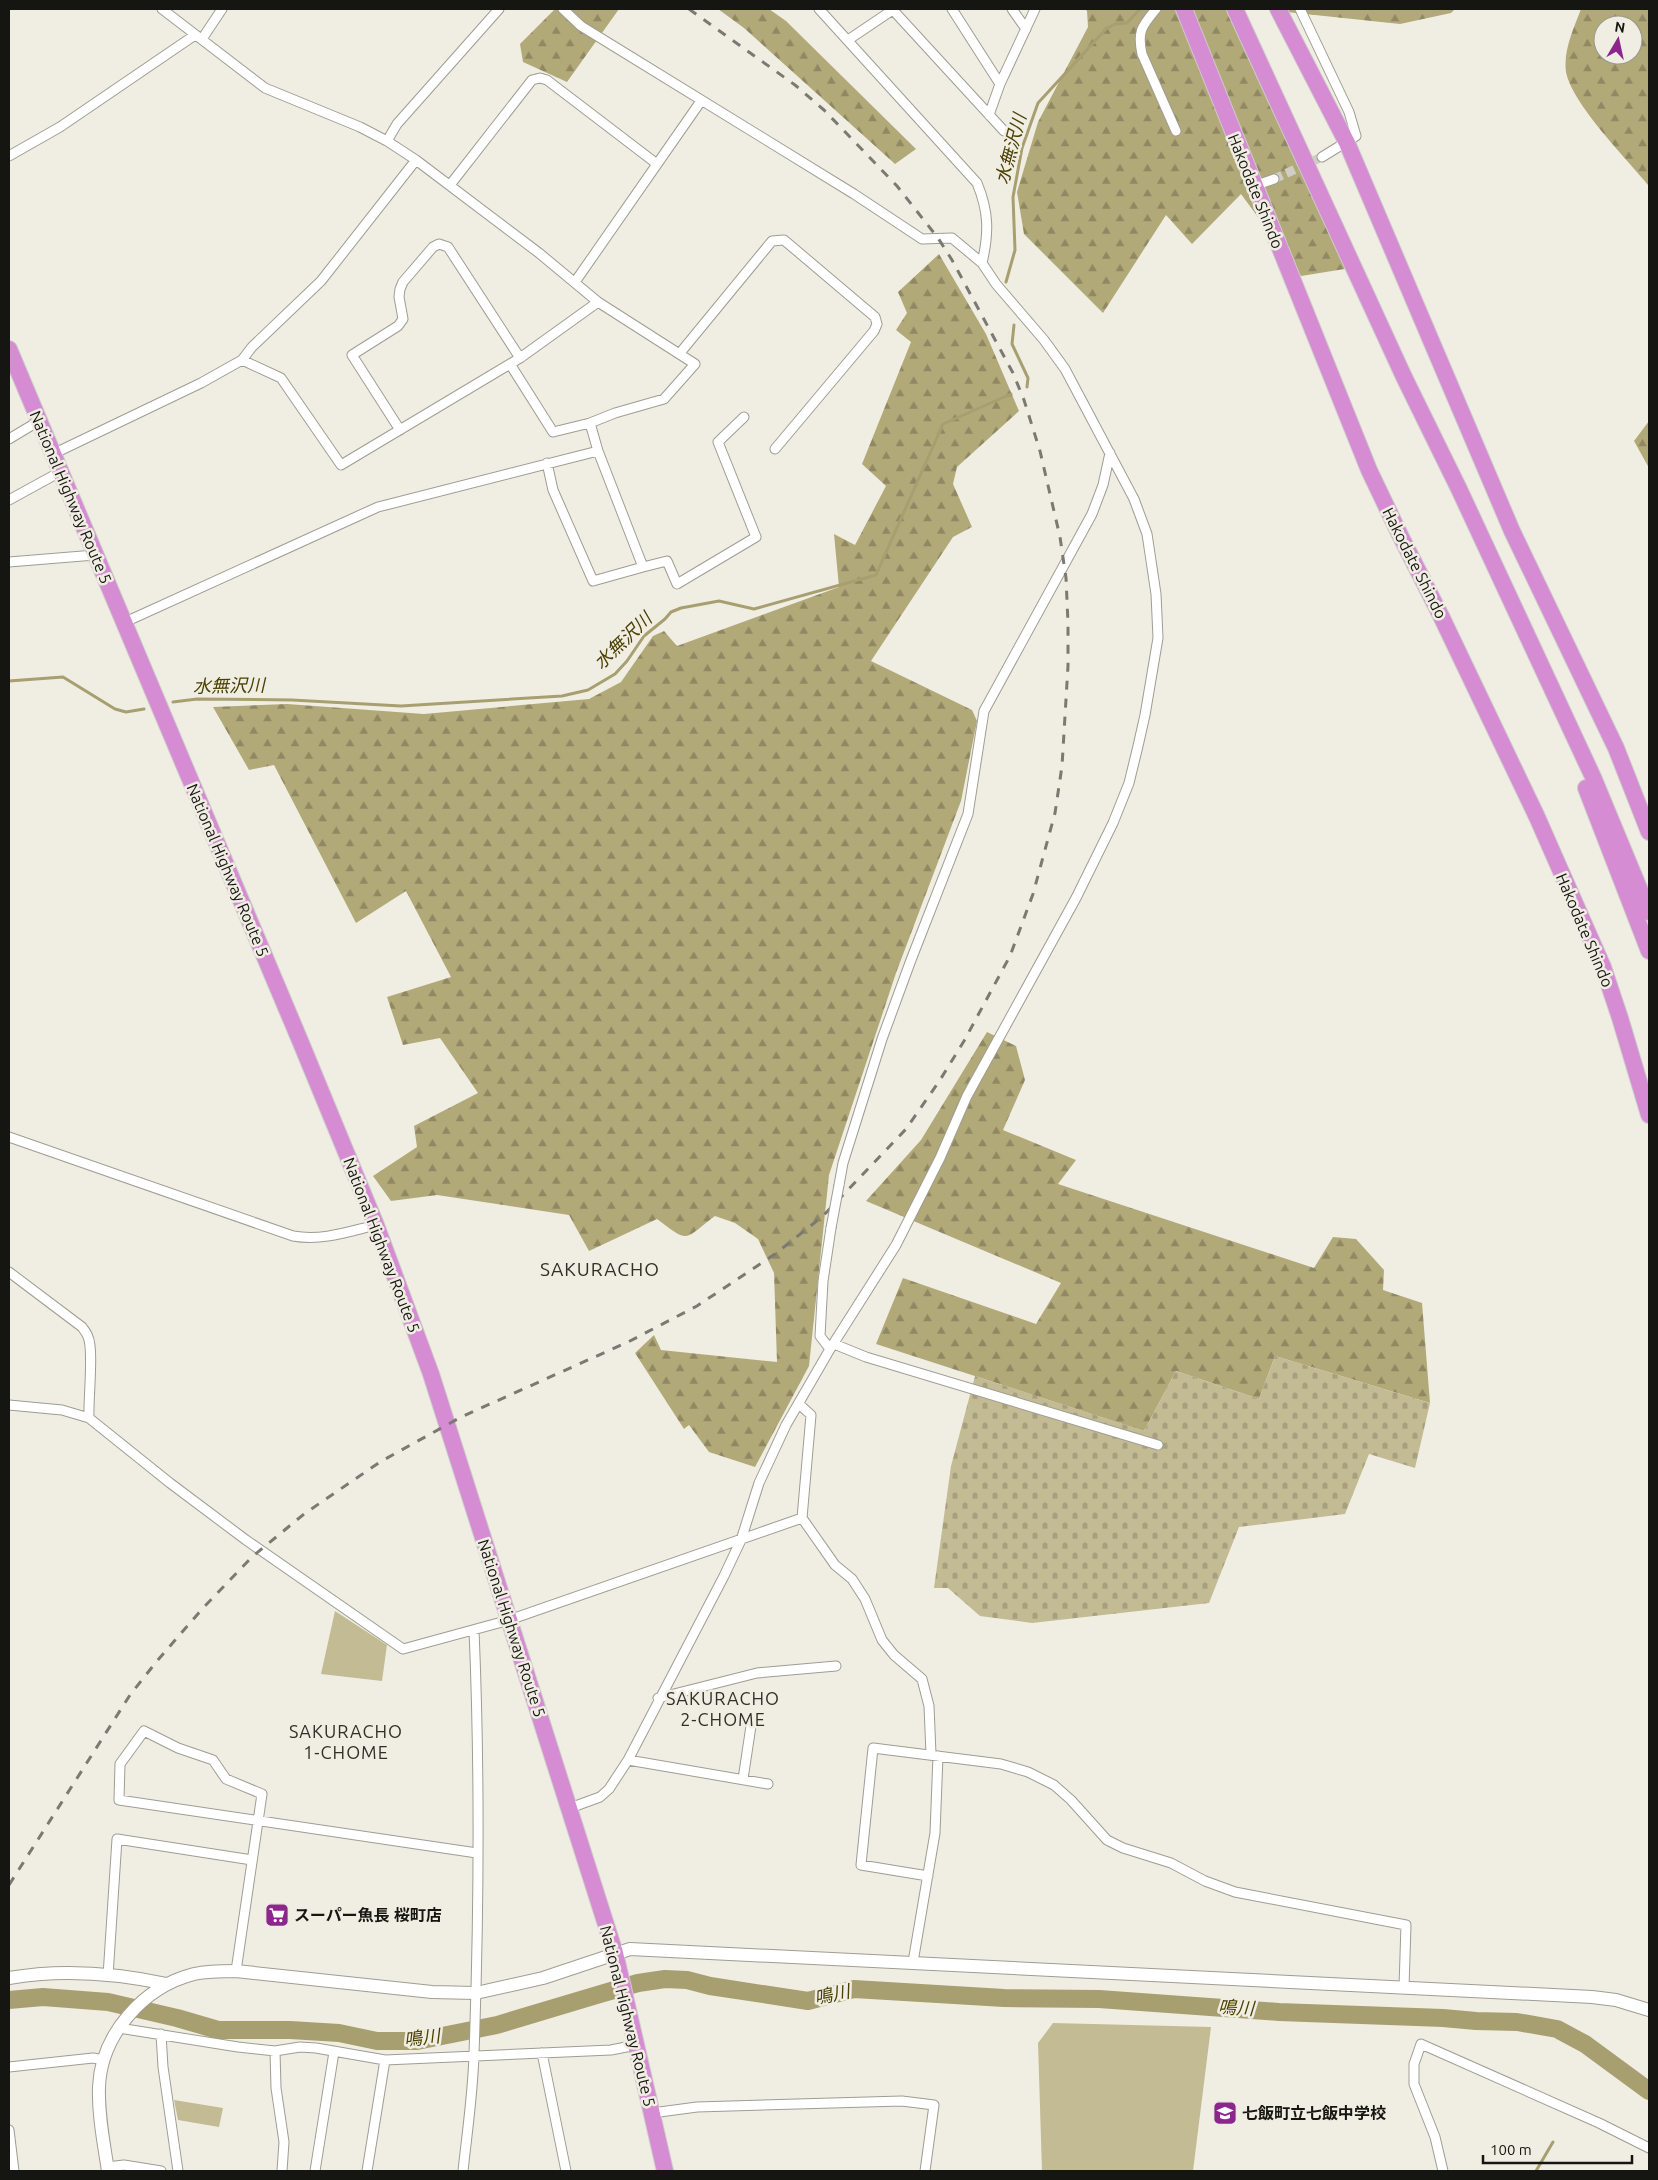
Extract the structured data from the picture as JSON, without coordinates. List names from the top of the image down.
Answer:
{
  "streets": {
    "highway": ["Hakodate Shindo", "National Highway Route 5"]
  },
  "districts": ["SAKURACHO", "SAKURACHO 2-CHOME", "SAKURACHO 1-CHOME"],
  "water": ["水無沢川", "鳴川"],
  "places": {
    "supermarket": ["スーパー魚長 桜町店"],
    "school or university": ["七飯町立七飯中学校"]
  },
  "scale_bar": "100 m",
  "north": "top"
}
